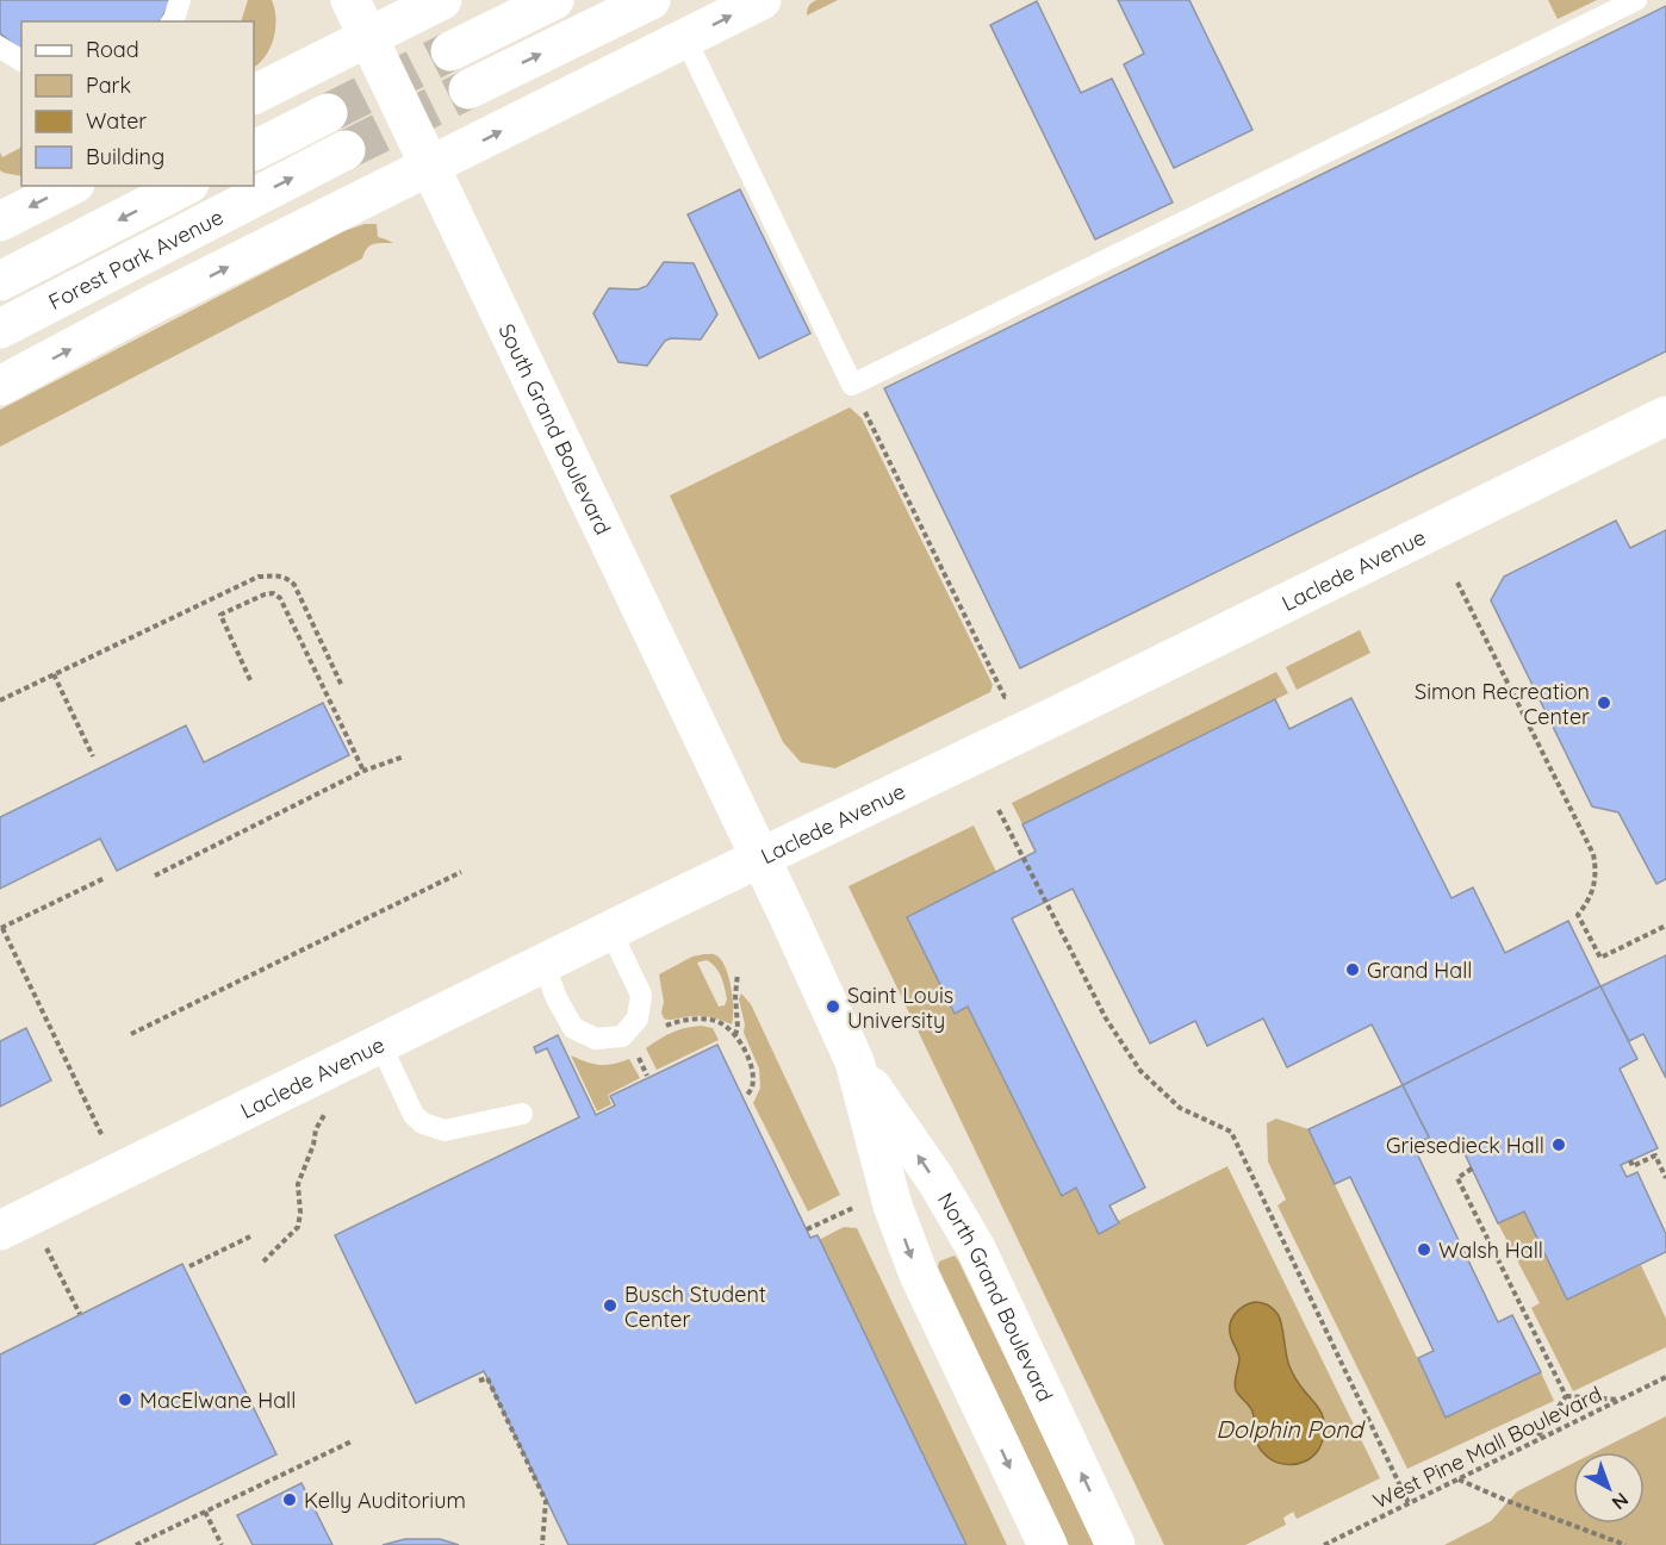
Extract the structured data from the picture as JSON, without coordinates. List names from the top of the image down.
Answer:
{
  "streets": {
    "main road": [
      "Forest Park Avenue",
      "South Grand Boulevard",
      "Laclede Avenue",
      "North Grand Boulevard"
    ],
    "path": ["West Pine Mall Boulevard"]
  },
  "crossings": [
    ["South Grand Boulevard", "Laclede Avenue"],
    ["South Grand Boulevard", "North Grand Boulevard"],
    ["Laclede Avenue", "North Grand Boulevard"]
  ],
  "water": ["Dolphin Pond"],
  "places": [
    "Simon Recreation Center",
    "Grand Hall",
    "Saint Louis University",
    "Griesedieck Hall",
    "Walsh Hall",
    "Busch Student Center",
    "MacElwane Hall",
    "Kelly Auditorium"
  ],
  "legend": [
    "Road",
    "Park",
    "Water",
    "Building"
  ],
  "north": "bottom right"
}
